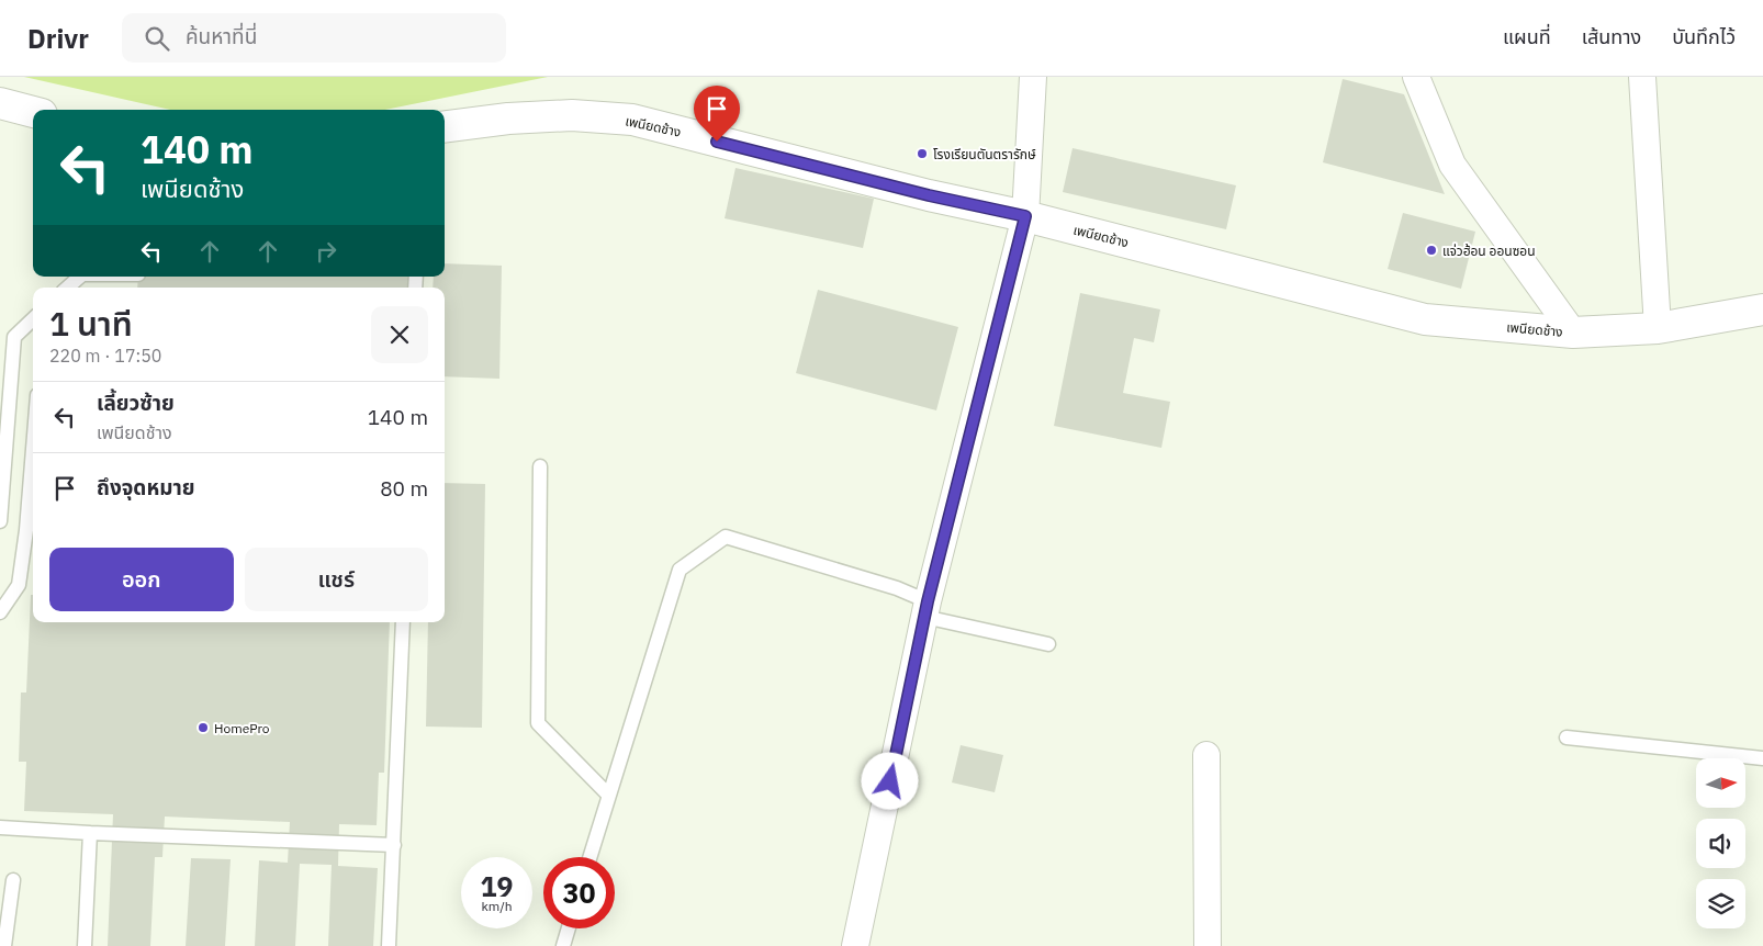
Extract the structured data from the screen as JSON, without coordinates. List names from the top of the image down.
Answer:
{
  "streets": {
    "street": ["เพนียดช้าง"]
  },
  "places": ["โรงเรียนตันตรารักษ์", "แจ่วฮ้อน ออนซอน", "HomePro"],
  "north": "right",
  "page": {
    "header": "Drivr",
    "search": "ค้นหาที่นี่",
    "nav": ["แผนที่", "เส้นทาง", "บันทึกไว้"],
    "turn": ["140 m", "เพนียดช้าง"],
    "heading": ["1 นาที", "220 m · 17:50"],
    "list": [
      {
        "name": "เลี้ยวซ้าย",
        "note": "เพนียดช้าง",
        "value": "140 m"
      },
      {
        "name": "ถึงจุดหมาย",
        "value": "80 m"
      }
    ],
    "buttons": ["ออก", "แชร์"],
    "speed": "19 km/h",
    "limit": "30"
  }
}
